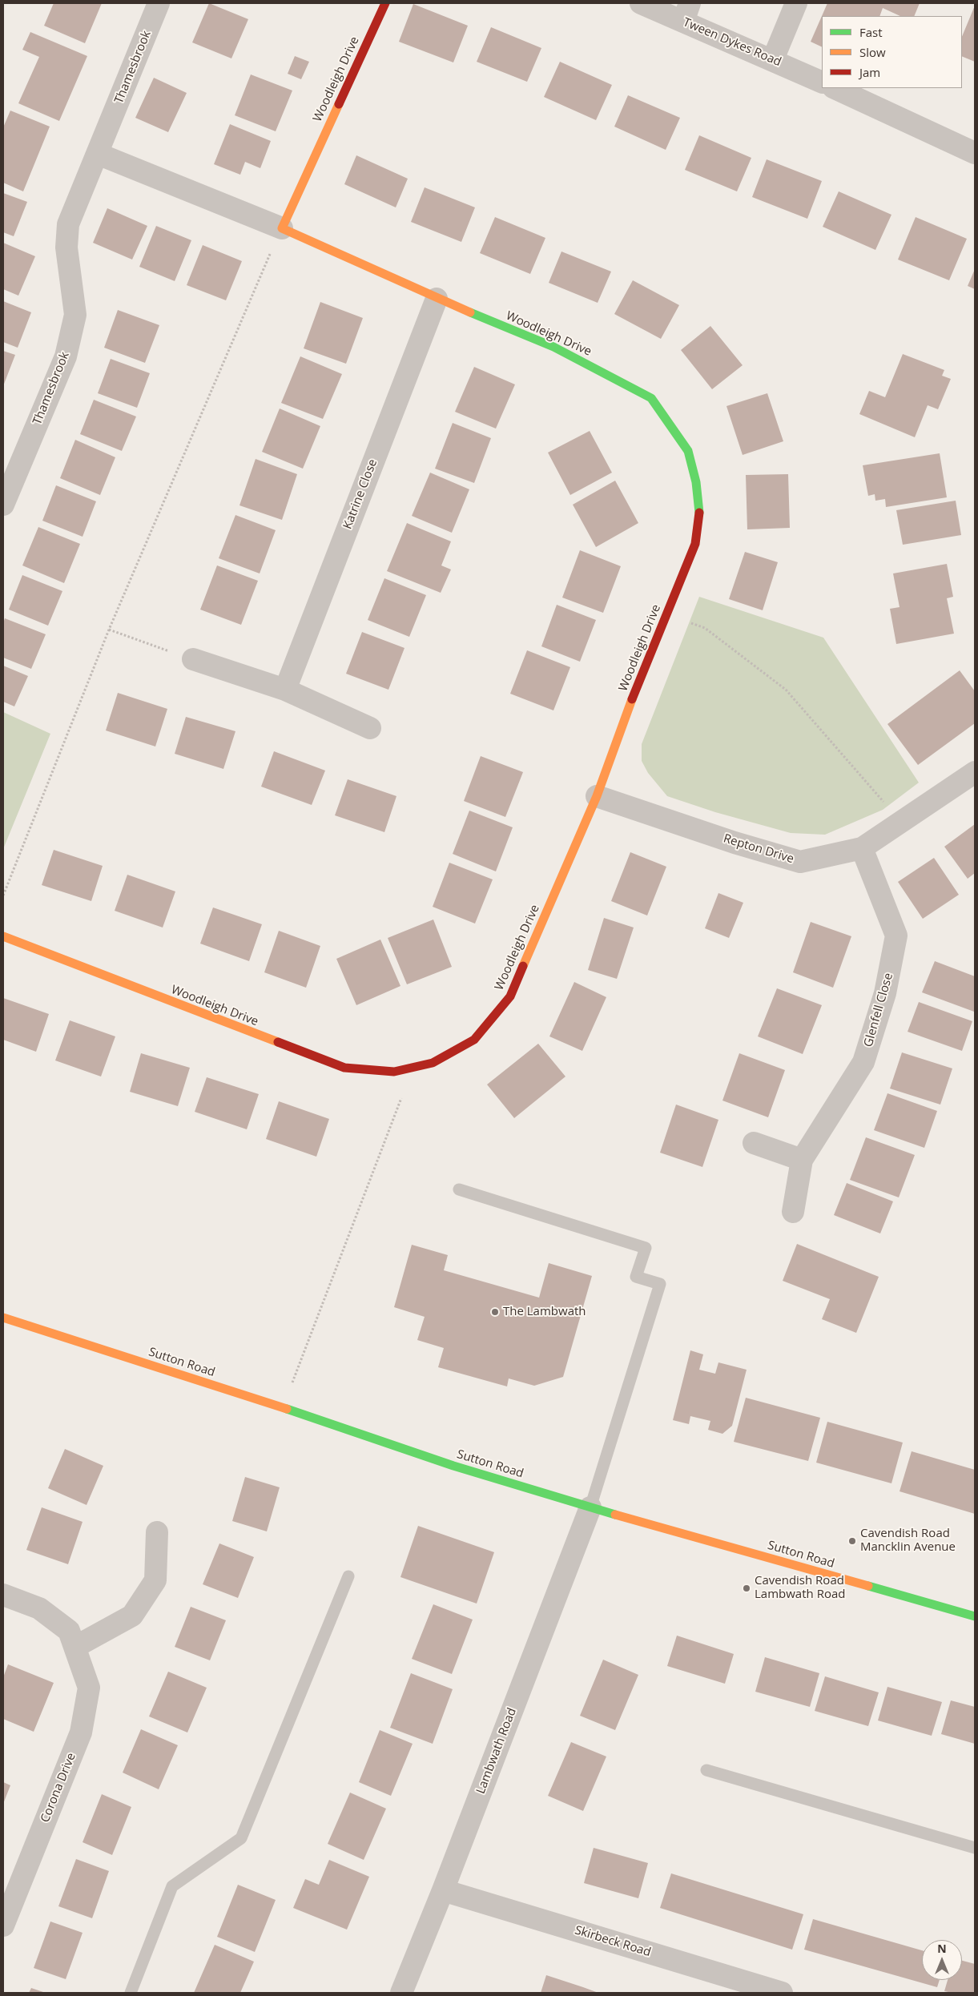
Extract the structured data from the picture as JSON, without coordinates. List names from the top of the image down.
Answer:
{
  "streets": {
    "street": [
      "Tween Dykes Road",
      "Thamesbrook",
      "Woodleigh Drive",
      "Katrine Close",
      "Repton Drive",
      "Glenfell Close",
      "Sutton Road",
      "Lambwath Road",
      "Corona Drive",
      "Skirbeck Road"
    ]
  },
  "crossings": [
    ["Woodleigh Drive", "Katrine Close"],
    ["Woodleigh Drive", "Repton Drive"],
    ["Repton Drive", "Glenfell Close"],
    ["Sutton Road", "Lambwath Road"],
    ["Lambwath Road", "Skirbeck Road"]
  ],
  "places": ["The Lambwath", "Cavendish Road Mancklin Avenue", "Cavendish Road Lambwath Road"],
  "legend": ["Fast", "Slow", "Jam"],
  "north": "top"
}
